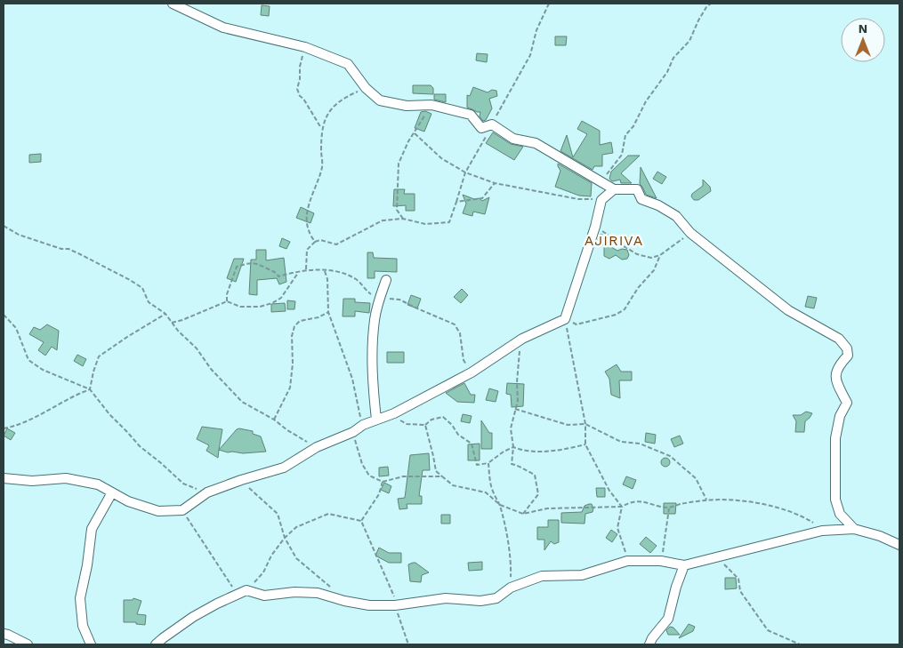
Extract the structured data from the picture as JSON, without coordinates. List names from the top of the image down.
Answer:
{
  "districts": ["AJIRIVA"],
  "north": "top"
}
